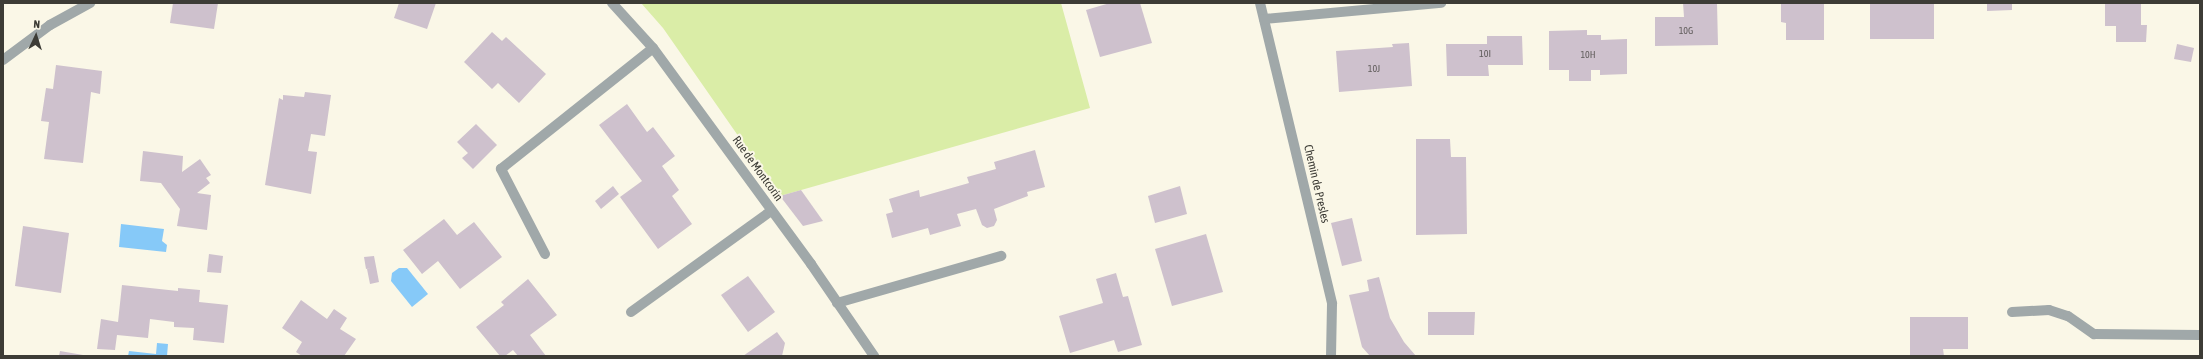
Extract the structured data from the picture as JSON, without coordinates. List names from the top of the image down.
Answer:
{
  "streets": {
    "street": ["Rue de Montcorin", "Chemin de Presles"]
  },
  "house_numbers": [
    "10G",
    "10I",
    "10H",
    "10J"
  ],
  "north": "top"
}
